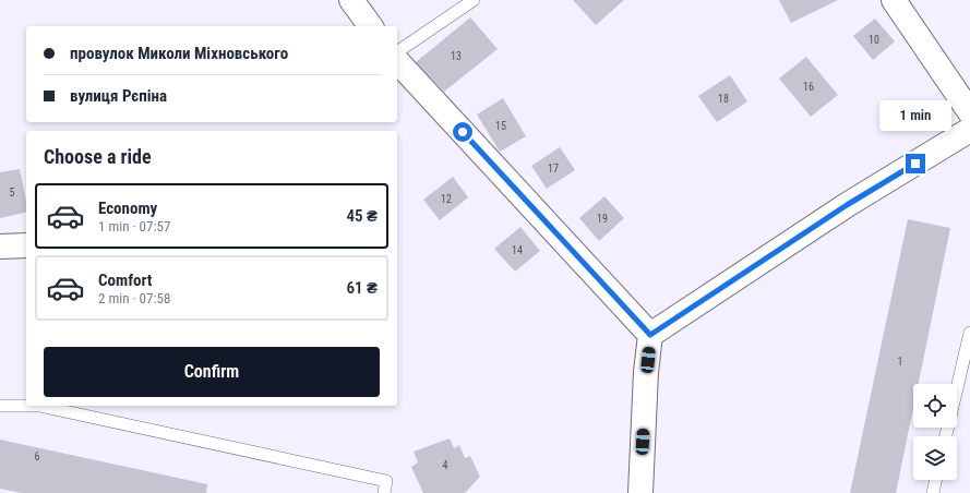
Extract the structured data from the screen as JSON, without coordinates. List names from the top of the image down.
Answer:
{
  "house_numbers": [
    "10",
    "13",
    "16",
    "18",
    "15",
    "17",
    "5",
    "12",
    "19",
    "14",
    "1",
    "6",
    "4"
  ],
  "page": {
    "banner": ["провулок Миколи Міхновського", "вулиця Рєпіна"],
    "bubble": "1 min",
    "heading": "Choose a ride",
    "list": [
      {
        "name": "Economy",
        "note": "1 min · 07:57",
        "value": "45 ₴"
      },
      {
        "name": "Comfort",
        "note": "2 min · 07:58",
        "value": "61 ₴"
      }
    ],
    "buttons": "Confirm"
  }
}
